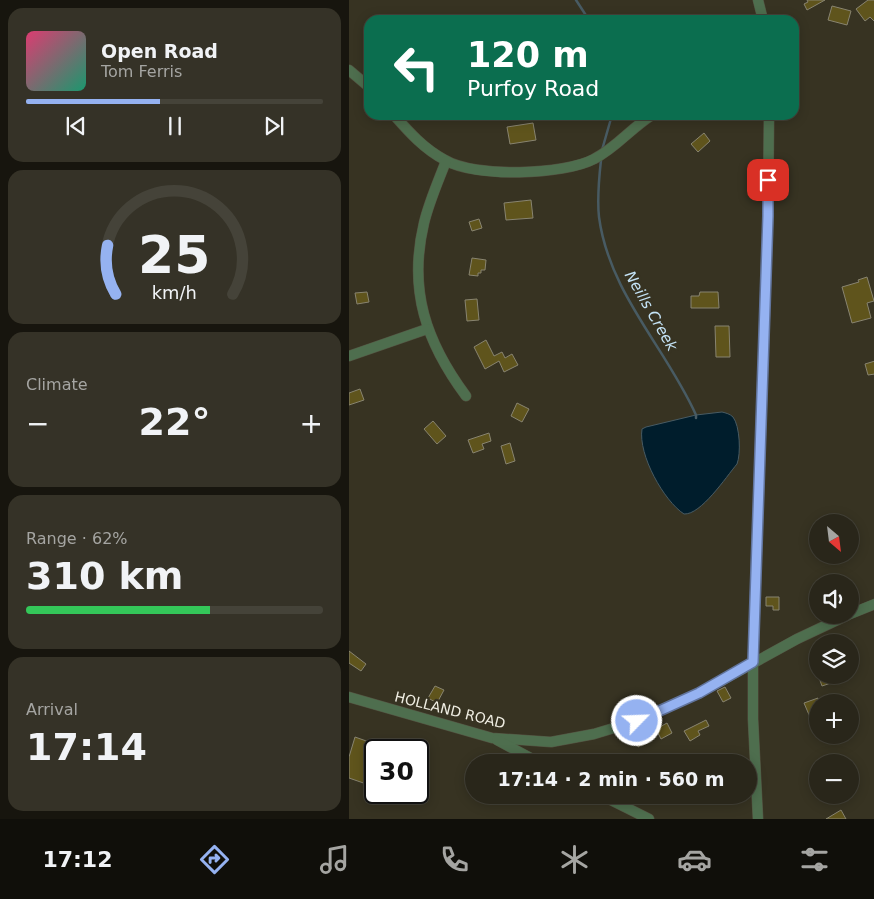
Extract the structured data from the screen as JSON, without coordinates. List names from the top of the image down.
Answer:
{
  "streets": {
    "street": ["HOLLAND ROAD"]
  },
  "water": ["Neills Creek"],
  "north": "bottom right",
  "page": {
    "turn": ["120 m", "Purfoy Road"],
    "song": ["Open Road", "Tom Ferris"],
    "tile": [
      "Climate",
      ["Range · 62%", "310 km"],
      ["Arrival", "17:14"]
    ],
    "heat": ["−", "22°", "+"],
    "map_buttons": ["+", "−"],
    "limit": "30",
    "trip": "17:14 · 2 min · 560 m",
    "tabs": "17:12",
    "gauge": ["25", "km/h"]
  }
}
